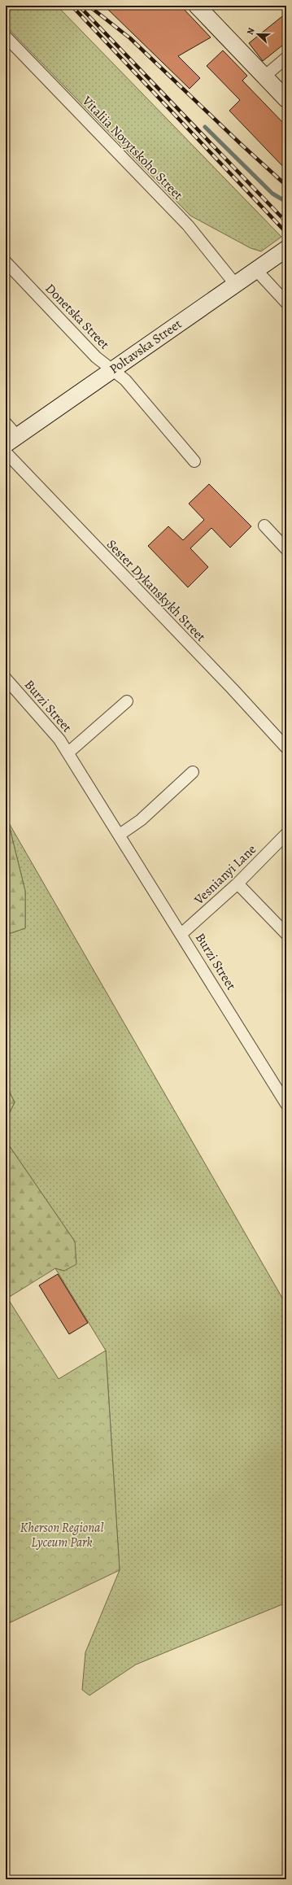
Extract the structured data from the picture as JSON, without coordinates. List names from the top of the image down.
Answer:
{
  "streets": {
    "main road": ["Poltavska Street"],
    "street": [
      "Vitaliia Novytskoho Street",
      "Donetska Street",
      "Sester Dykanskykh Street",
      "Burzi Street",
      "Vesnianyi Lane"
    ]
  },
  "crossings": [
    ["Vitaliia Novytskoho Street", "Poltavska Street"],
    ["Donetska Street", "Poltavska Street"],
    ["Burzi Street", "Vesnianyi Lane"]
  ],
  "parks": ["Kherson Regional Lyceum Park"],
  "north": "left"
}
